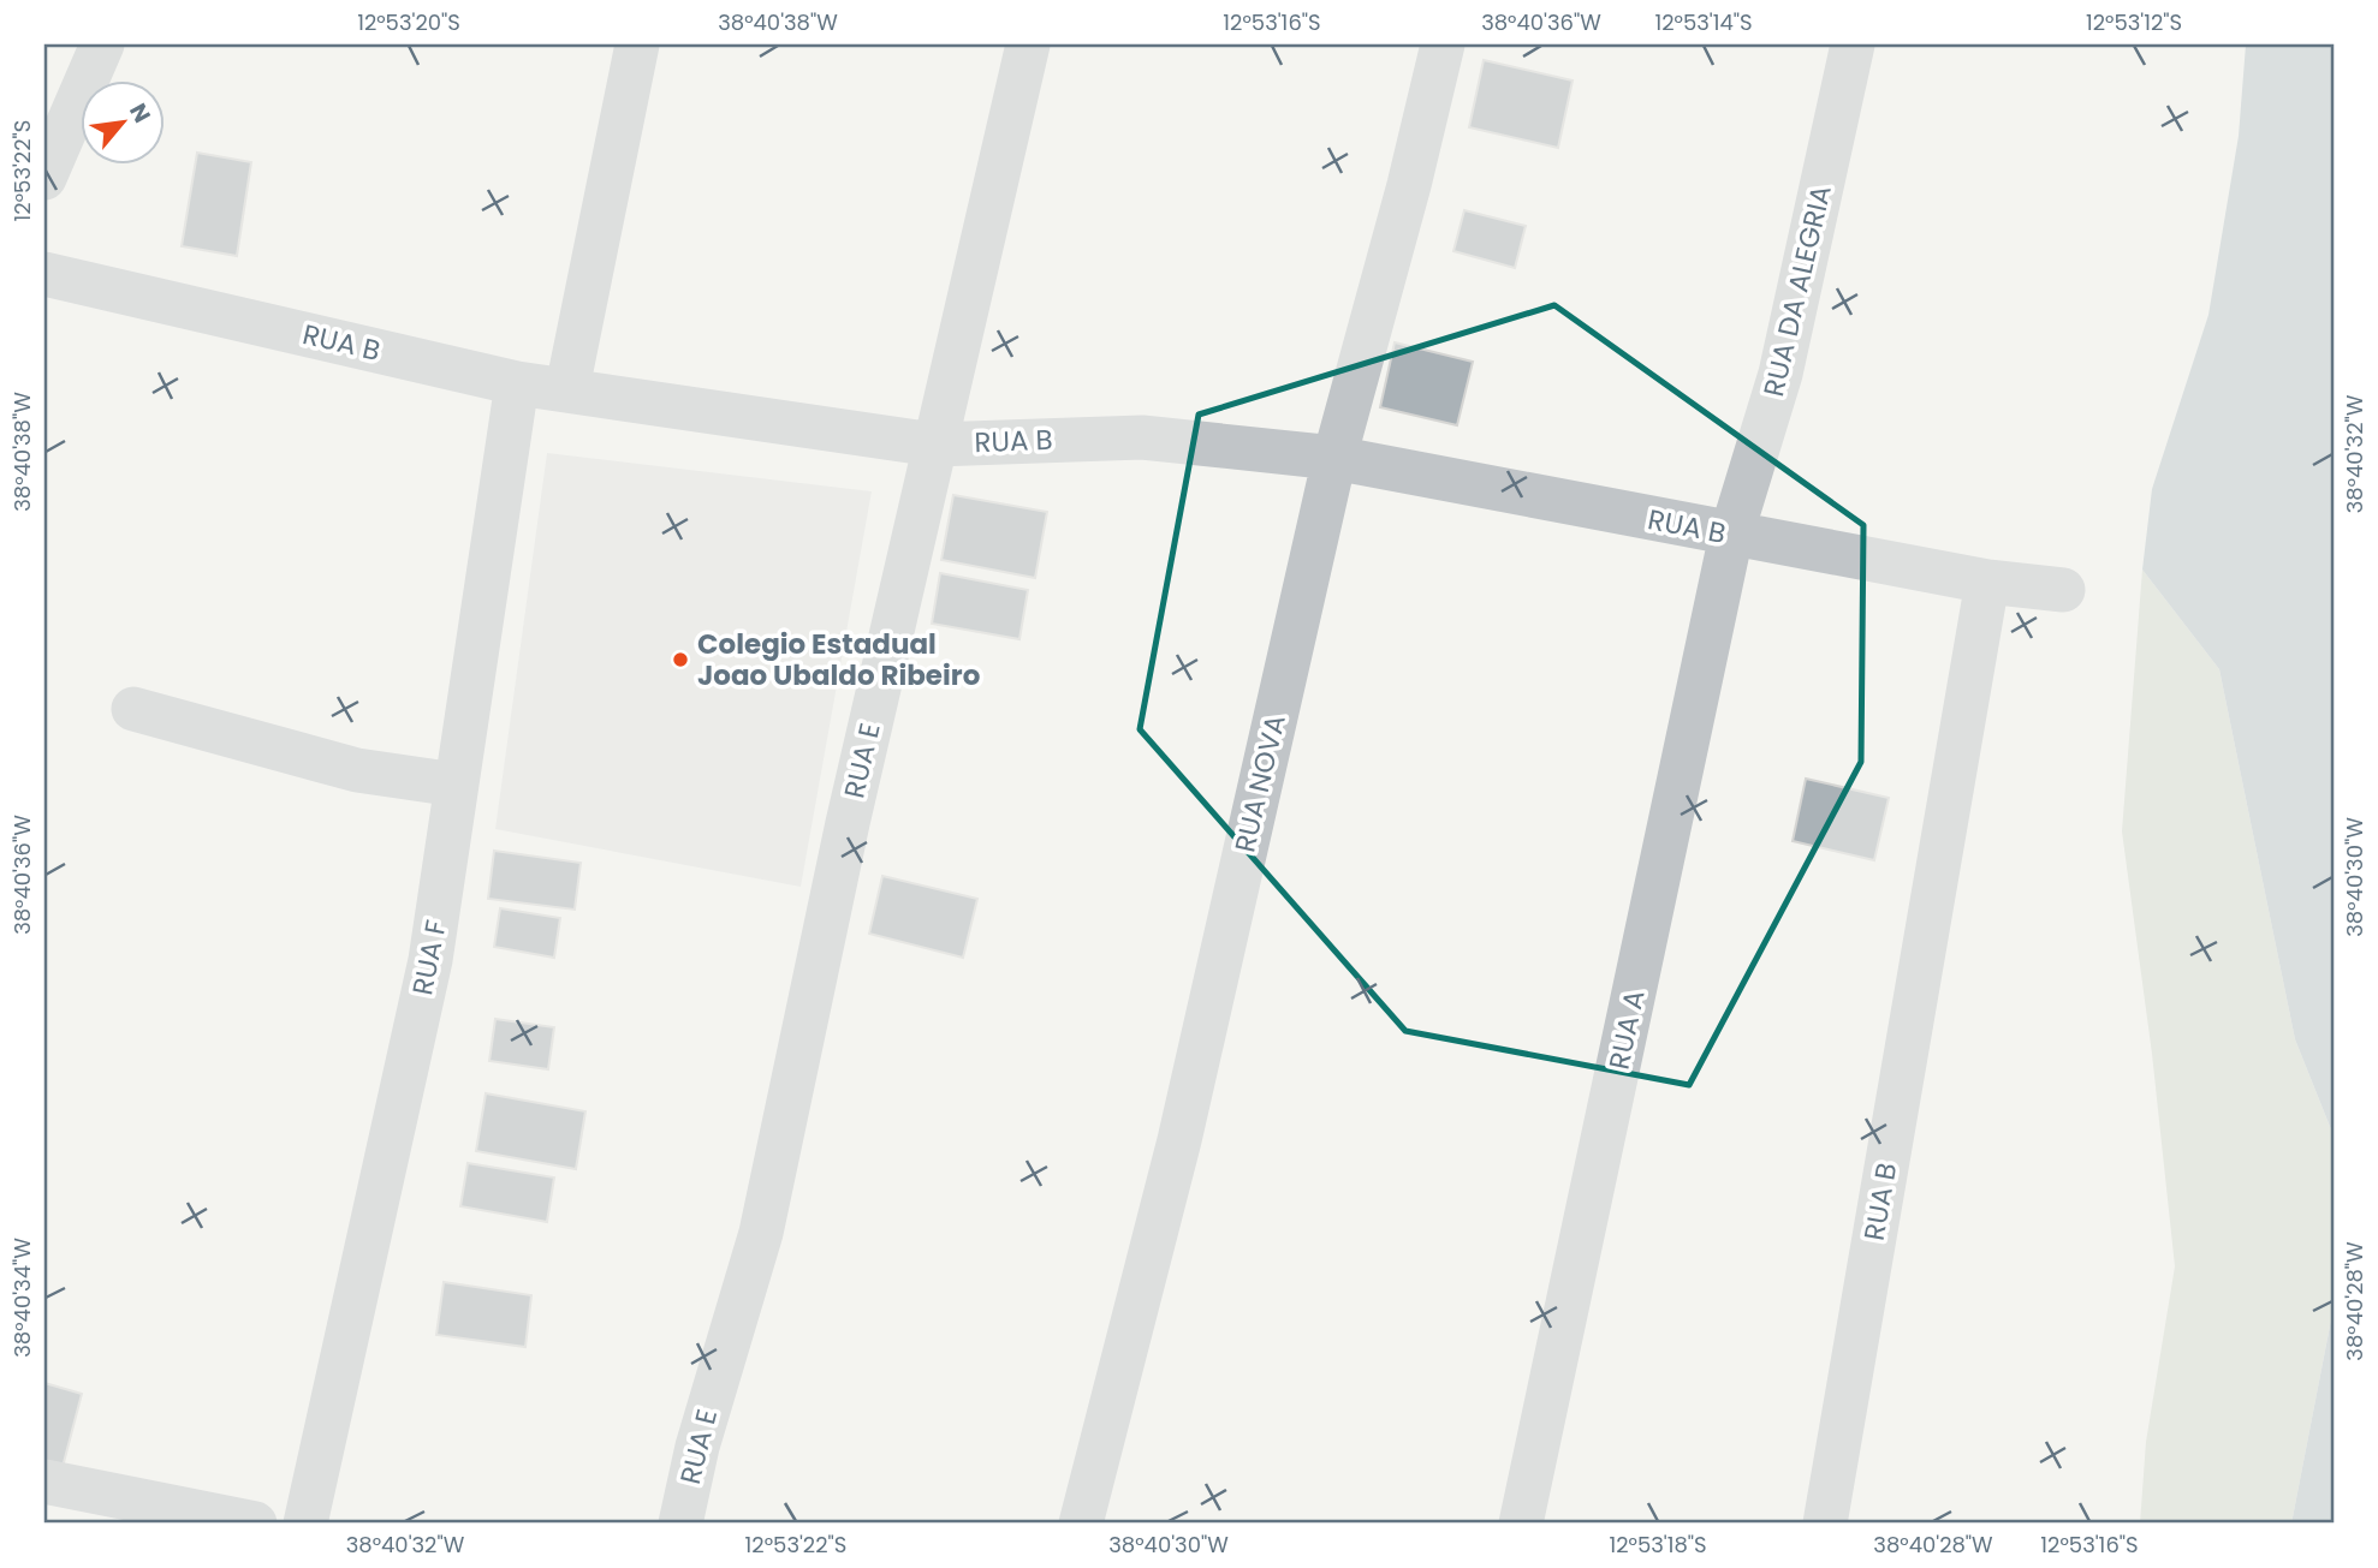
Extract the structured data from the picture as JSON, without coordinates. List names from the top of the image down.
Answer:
{
  "streets": {
    "street": [
      "RUA DA ALEGRIA",
      "RUA B",
      "RUA E",
      "RUA NOVA",
      "RUA F",
      "RUA A"
    ]
  },
  "crossings": [
    ["RUA DA ALEGRIA", "RUA B"],
    ["RUA DA ALEGRIA", "RUA A"],
    ["RUA B", "RUA E"],
    ["RUA B", "RUA NOVA"],
    ["RUA B", "RUA F"],
    ["RUA B", "RUA A"]
  ],
  "places": ["Colegio Estadual Joao Ubaldo Ribeiro"],
  "north": "top right",
  "coordinates": [
    "12°53'20\"S",
    "38°40'38\"W",
    "12°53'16\"S",
    "38°40'36\"W",
    "12°53'14\"S",
    "12°53'12\"S",
    "12°53'22\"S",
    "38°40'32\"W",
    "38°40'30\"W",
    "38°40'34\"W",
    "38°40'28\"W",
    "12°53'18\"S"
  ]
}
